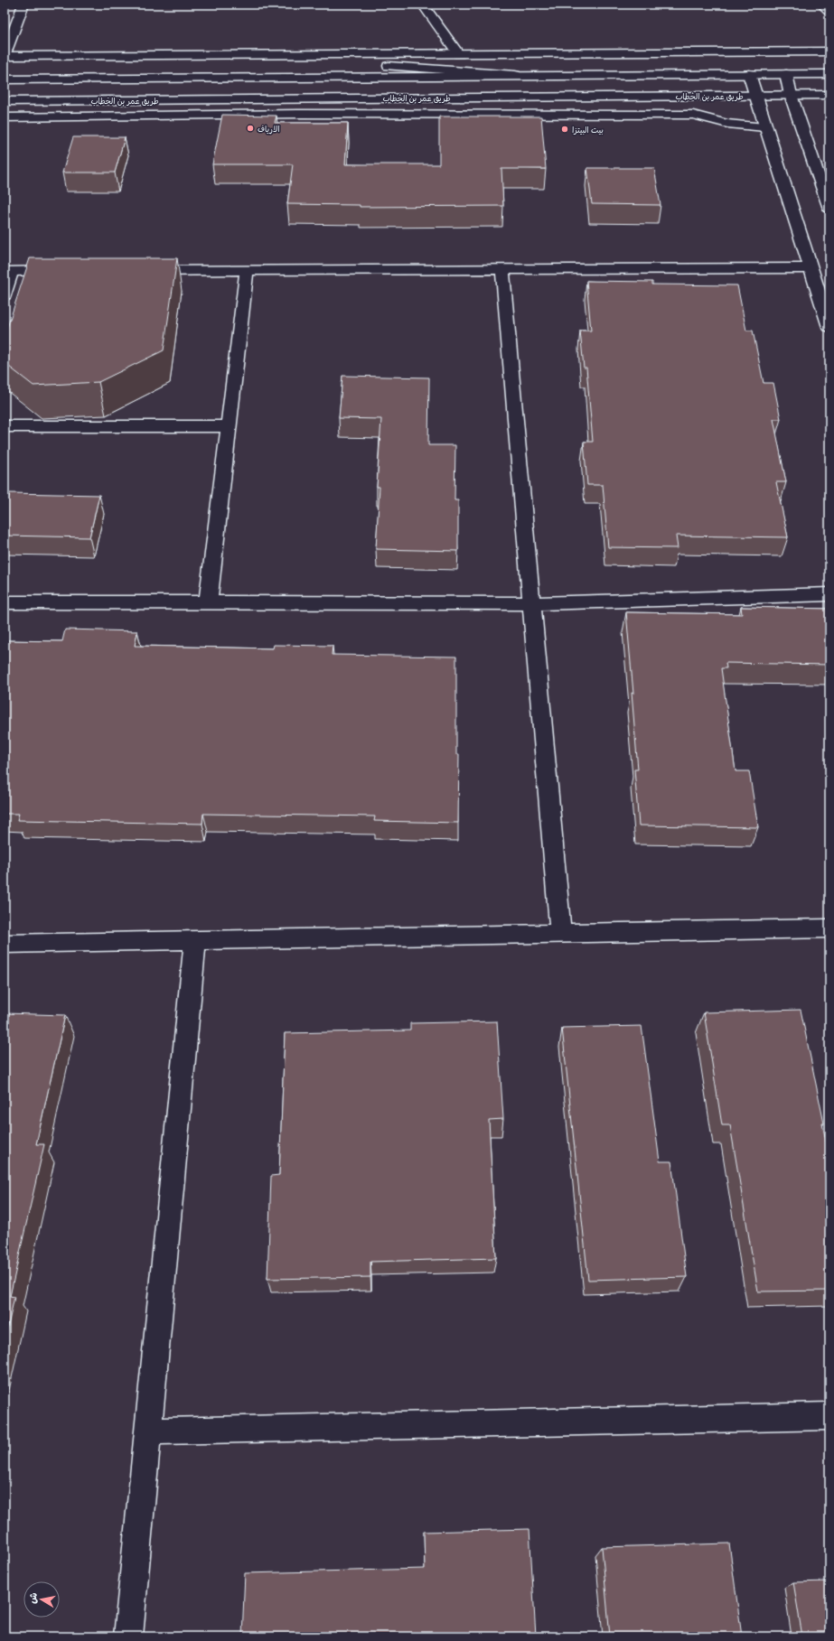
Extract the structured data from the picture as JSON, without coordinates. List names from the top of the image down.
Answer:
{
  "streets": {
    "street": ["طريق عمر بن الخطاب"]
  },
  "places": ["الارياف", "بيت البيتزا"],
  "north": "left"
}
